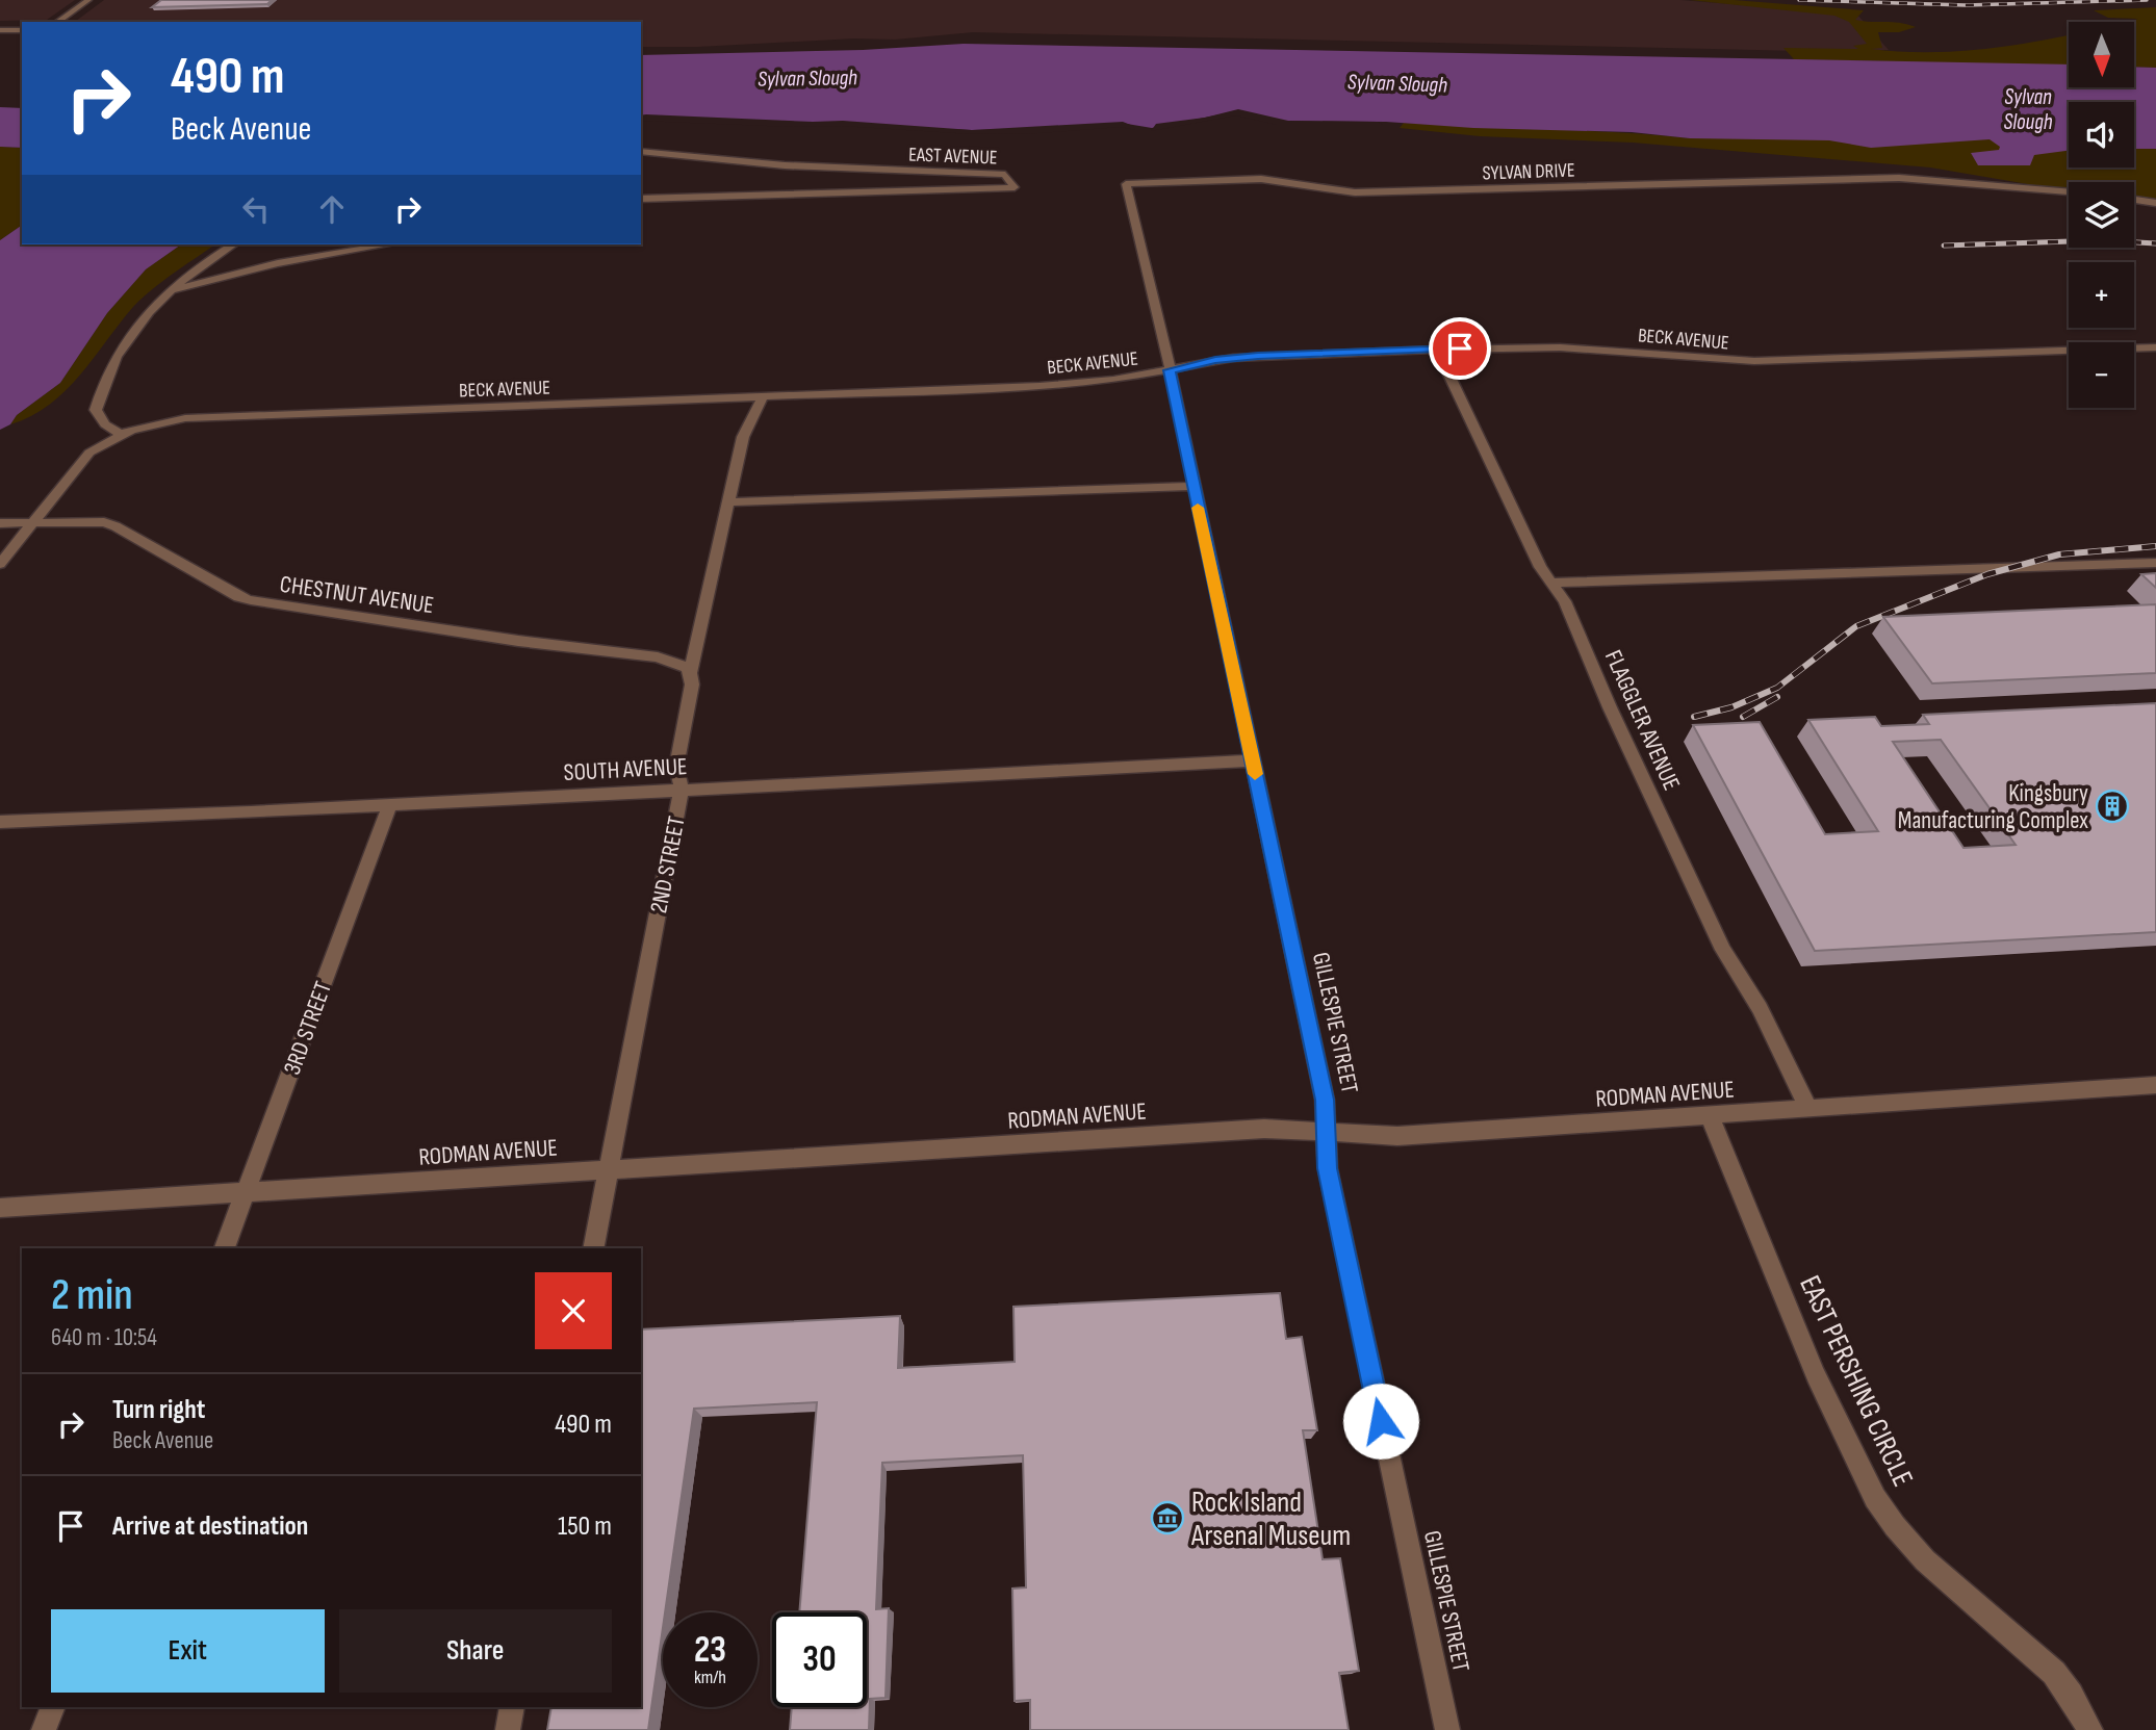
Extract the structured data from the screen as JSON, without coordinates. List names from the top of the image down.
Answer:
{
  "streets": {
    "street": [
      "EAST AVENUE",
      "SYLVAN DRIVE",
      "BECK AVENUE",
      "CHESTNUT AVENUE",
      "FLAGGLER AVENUE",
      "SOUTH AVENUE",
      "2ND STREET",
      "GILLESPIE STREET",
      "3RD STREET",
      "RODMAN AVENUE",
      "EAST PERSHING CIRCLE"
    ]
  },
  "crossings": [
    ["SYLVAN DRIVE", "BECK AVENUE"],
    ["SYLVAN DRIVE", "GILLESPIE STREET"],
    ["BECK AVENUE", "FLAGGLER AVENUE"],
    ["BECK AVENUE", "2ND STREET"],
    ["BECK AVENUE", "GILLESPIE STREET"],
    ["CHESTNUT AVENUE", "2ND STREET"],
    ["FLAGGLER AVENUE", "RODMAN AVENUE"],
    ["SOUTH AVENUE", "2ND STREET"],
    ["SOUTH AVENUE", "GILLESPIE STREET"],
    ["SOUTH AVENUE", "3RD STREET"],
    ["2ND STREET", "RODMAN AVENUE"],
    ["GILLESPIE STREET", "RODMAN AVENUE"],
    ["3RD STREET", "RODMAN AVENUE"],
    ["RODMAN AVENUE", "EAST PERSHING CIRCLE"]
  ],
  "water": ["Sylvan Slough"],
  "places": {
    "building": ["Kingsbury Manufacturing Complex"],
    "museum": ["Rock Island Arsenal Museum"]
  },
  "north": "bottom",
  "page": {
    "map_buttons": ["+", "−"],
    "turn": ["490 m", "Beck Avenue"],
    "heading": ["2 min", "640 m · 10:54"],
    "list": [
      {
        "name": "Turn right",
        "note": "Beck Avenue",
        "value": "490 m"
      },
      {
        "name": "Arrive at destination",
        "value": "150 m"
      }
    ],
    "buttons": ["Exit", "Share"],
    "speed": "23 km/h",
    "limit": "30"
  }
}
